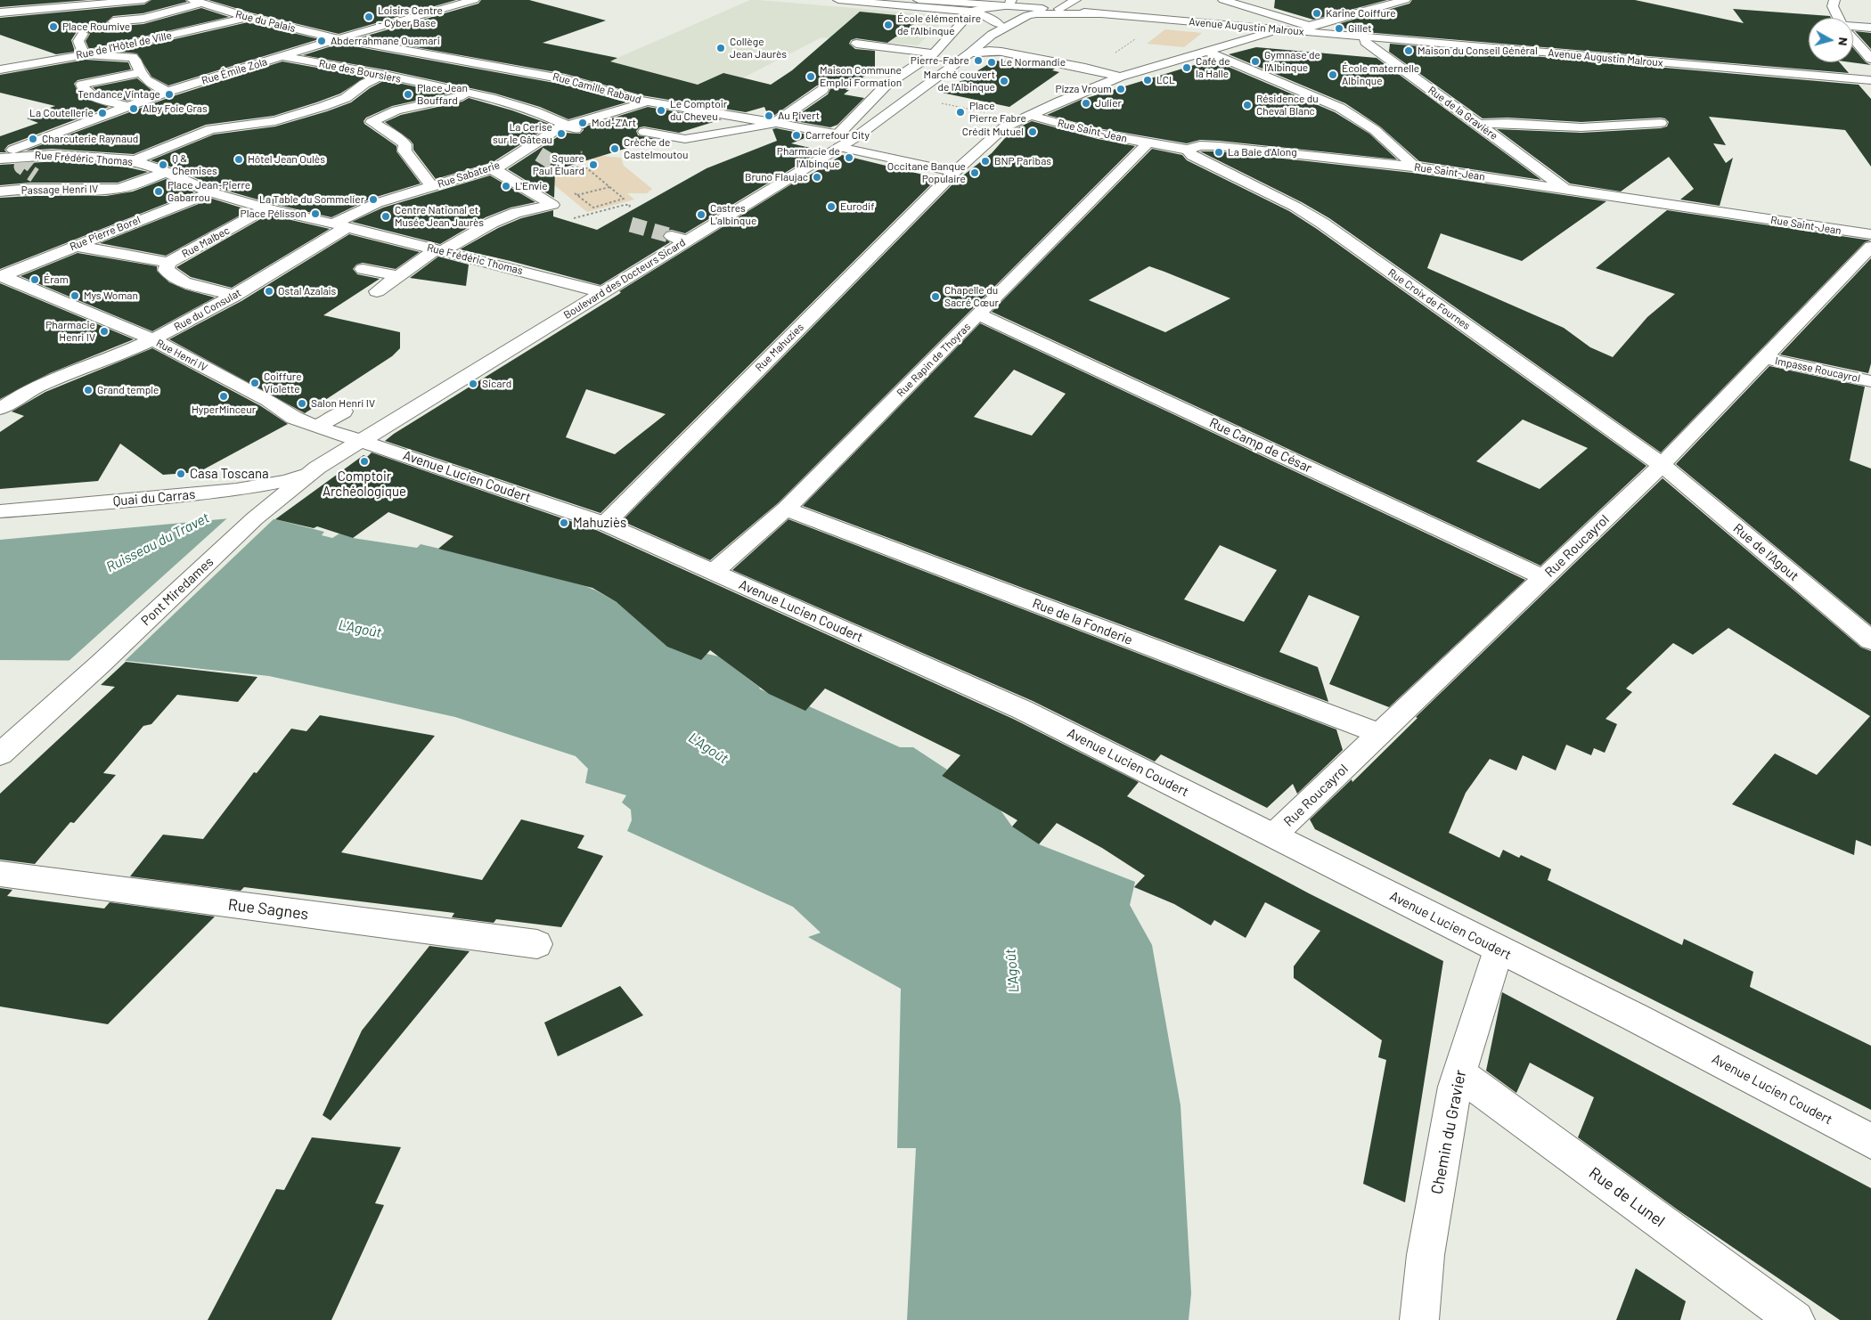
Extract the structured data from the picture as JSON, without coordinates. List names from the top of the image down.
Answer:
{
  "streets": {
    "street": [
      "Rue du Palais",
      "Avenue Augustin Malroux",
      "Rue de l'Hôtel de Ville",
      "Rue Émile Zola",
      "Rue des Boursiers",
      "Rue Camille Rabaud",
      "Rue de la Gravière",
      "Rue Saint-Jean",
      "Rue Frédéric Thomas",
      "Rue Sabaterie",
      "Passage Henri IV",
      "Rue Pierre Borel",
      "Rue Malbec",
      "Boulevard des Docteurs Sicard",
      "Rue Croix de Fournes",
      "Rue du Consulat",
      "Rue Mahuzies",
      "Rue Henri IV",
      "Rue Rapin de Thoyras",
      "Impasse Roucayrol",
      "Rue Camp de César",
      "Avenue Lucien Coudert",
      "Quai du Carras",
      "Rue Roucayrol",
      "Rue de l'Agout",
      "Pont Miredames",
      "Rue de la Fonderie",
      "Rue Sagnes",
      "Chemin du Gravier",
      "Rue de Lunel"
    ]
  },
  "crossings": [
    ["Rue du Palais", "Rue de l'Hôtel de Ville"],
    ["Rue du Palais", "Rue Émile Zola"],
    ["Rue du Palais", "Rue Camille Rabaud"],
    ["Avenue Augustin Malroux", "Rue de la Gravière"],
    ["Avenue Augustin Malroux", "Boulevard des Docteurs Sicard"],
    ["Rue Émile Zola", "Rue des Boursiers"],
    ["Rue Émile Zola", "Rue Camille Rabaud"],
    ["Rue Émile Zola", "Rue Frédéric Thomas"],
    ["Rue des Boursiers", "Rue Sabaterie"],
    ["Rue Camille Rabaud", "Rue Sabaterie"],
    ["Rue Camille Rabaud", "Boulevard des Docteurs Sicard"],
    ["Rue de la Gravière", "Rue Saint-Jean"],
    ["Rue Saint-Jean", "Rue Croix de Fournes"],
    ["Rue Saint-Jean", "Rue Rapin de Thoyras"],
    ["Rue Frédéric Thomas", "Rue Sabaterie"],
    ["Rue Frédéric Thomas", "Boulevard des Docteurs Sicard"],
    ["Rue Frédéric Thomas", "Rue du Consulat"],
    ["Rue Sabaterie", "Rue du Consulat"],
    ["Rue Pierre Borel", "Rue Henri IV"],
    ["Boulevard des Docteurs Sicard", "Rue Henri IV"],
    ["Boulevard des Docteurs Sicard", "Avenue Lucien Coudert"],
    ["Boulevard des Docteurs Sicard", "Quai du Carras"],
    ["Boulevard des Docteurs Sicard", "Pont Miredames"],
    ["Rue Croix de Fournes", "Rue Roucayrol"],
    ["Rue Croix de Fournes", "Rue de l'Agout"],
    ["Rue du Consulat", "Rue Henri IV"],
    ["Rue Mahuzies", "Avenue Lucien Coudert"],
    ["Rue Henri IV", "Avenue Lucien Coudert"],
    ["Rue Rapin de Thoyras", "Rue Camp de César"],
    ["Rue Rapin de Thoyras", "Avenue Lucien Coudert"],
    ["Rue Rapin de Thoyras", "Rue de la Fonderie"],
    ["Impasse Roucayrol", "Rue Roucayrol"],
    ["Rue Camp de César", "Rue Roucayrol"],
    ["Avenue Lucien Coudert", "Rue Roucayrol"],
    ["Avenue Lucien Coudert", "Chemin du Gravier"],
    ["Rue Roucayrol", "Rue de l'Agout"],
    ["Rue Roucayrol", "Rue de la Fonderie"],
    ["Chemin du Gravier", "Rue de Lunel"]
  ],
  "water": ["Ruisseau du Travet", "L'Agoût"],
  "places": [
    "Karine Coiffure",
    "Loisirs Centre - Cyber Base",
    "École élémentaire de l'Albinque",
    "Place Roumive",
    "Gillet",
    "Abderrahmane Ouamari",
    "Collège Jean Jaurès",
    "Maison du Conseil Général",
    "Pierre-Fabre",
    "Gymnase de l'Albinque",
    "Le Normandie",
    "Café de la Halle",
    "École maternelle Albinque",
    "Maison Commune Emploi Formation",
    "LCL",
    "Marché couvert de l'Albinque",
    "Pizza Vroum",
    "Tendance Vintage",
    "Place Jean Bouffard",
    "Julier",
    "Résidence du Cheval Blanc",
    "Alby Foie Gras",
    "Le Comptoir du Cheveu",
    "Place Pierre Fabre",
    "La Coutellerie",
    "Au Pivert",
    "Mod-Z'Art",
    "Crédit Mutuel",
    "La Cerise sur le Gâteau",
    "Carrefour City",
    "Charcuterie Raynaud",
    "Crèche de Castelmoutou",
    "La Baie d'Along",
    "Pharmacie de l'Albinque",
    "Hôtel Jean Oulès",
    "BNP Paribas",
    "Q & Chemises",
    "Square Paul Éluard",
    "Occitane Banque Populaire",
    "Bruno Flaujac",
    "L'Envie",
    "Place Jean-Pierre Gabarrou",
    "La Table du Sommelier",
    "Eurodif",
    "Place Pélisson",
    "Castres L'albinque",
    "Centre National et Musée Jean Jaurès",
    "Éram",
    "Ostal Azalais",
    "Mys Woman",
    "Chapelle du Sacré Cœur",
    "Pharmacie Henri IV",
    "Coiffure Violette",
    "Sicard",
    "Grand temple",
    "HyperMinceur",
    "Salon Henri IV",
    "Comptoir Archéologique",
    "Casa Toscana",
    "Mahuziès"
  ],
  "north": "right"
}
